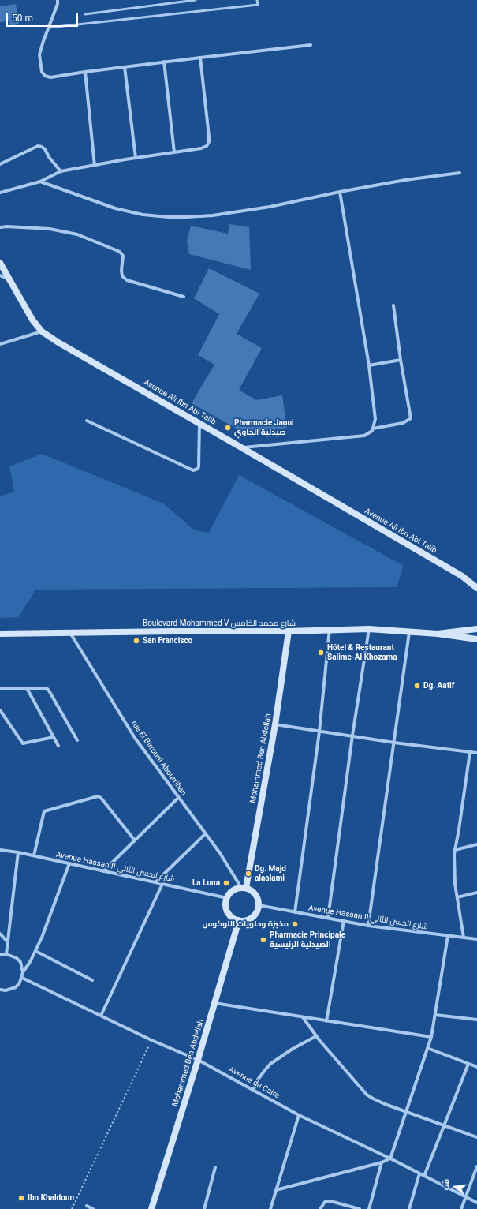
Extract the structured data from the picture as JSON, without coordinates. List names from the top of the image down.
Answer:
{
  "streets": {
    "street": [
      "Avenue Ali Ibn Abi Talib",
      "Boulevard Mohammed V شارع محمد الخامس",
      "rue El Birrouni Abourrihan",
      "Mohammed Ben Abdellah",
      "Avenue Hassan II شارع الحسن الثاني",
      "Avenue du Caire"
    ]
  },
  "crossings": [
    ["Boulevard Mohammed V شارع محمد الخامس", "rue El Birrouni Abourrihan"],
    ["Boulevard Mohammed V شارع محمد الخامس", "Mohammed Ben Abdellah"],
    ["rue El Birrouni Abourrihan", "Mohammed Ben Abdellah"],
    ["rue El Birrouni Abourrihan", "Avenue Hassan II شارع الحسن الثاني"],
    ["Mohammed Ben Abdellah", "Avenue Hassan II شارع الحسن الثاني"],
    ["Mohammed Ben Abdellah", "Avenue du Caire"]
  ],
  "places": [
    "Pharmacie Jaoui صيدلية الجاوي",
    "San Francisco",
    "Hôtel & Restaurant Salime-Al Khozama",
    "Dg. Aatif",
    "Dg. Majd alaalami",
    "La Luna",
    "مخبزة وحلويات اللوكوس",
    "Pharmacie Principale الصيدلية الرئيسية",
    "Ibn Khaldoun"
  ],
  "scale_bar": "50 m",
  "north": "left"
}
